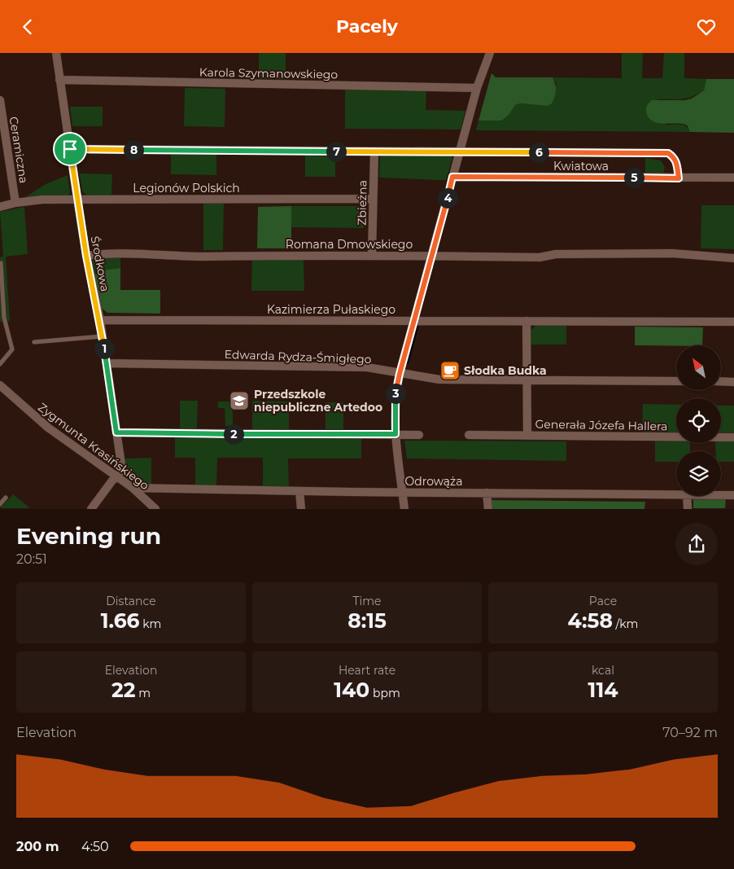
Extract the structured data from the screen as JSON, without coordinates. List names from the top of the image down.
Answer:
{
  "streets": {
    "street": [
      "Karola Szymanowskiego",
      "Ceramiczna",
      "Kwiatowa",
      "Legionów Polskich",
      "Zbieżna",
      "Romana Dmowskiego",
      "Środkowa",
      "Kazimierza Pułaskiego",
      "Edwarda Rydza-Śmigłego",
      "Generała Józefa Hallera",
      "Zygmunta Krasińskiego",
      "Odrowąża"
    ]
  },
  "crossings": [
    ["Karola Szymanowskiego", "Środkowa"],
    ["Ceramiczna", "Legionów Polskich"],
    ["Legionów Polskich", "Zbieżna"],
    ["Legionów Polskich", "Środkowa"],
    ["Zbieżna", "Romana Dmowskiego"],
    ["Romana Dmowskiego", "Środkowa"],
    ["Środkowa", "Kazimierza Pułaskiego"],
    ["Środkowa", "Edwarda Rydza-Śmigłego"],
    ["Środkowa", "Zygmunta Krasińskiego"],
    ["Zygmunta Krasińskiego", "Odrowąża"]
  ],
  "places": {
    "cafe": ["Słodka Budka"],
    "school or university": ["Przedszkole niepubliczne Artedoo"]
  },
  "north": "top left",
  "page": {
    "header": "Pacely",
    "pins": [
      "8",
      "7",
      "6",
      "5",
      "4",
      "1",
      "3",
      "2"
    ],
    "heading": ["Evening run", "20:51"],
    "stats": [
      ["Distance", "1.66 km"],
      ["Time", "8:15"],
      ["Pace", "4:58 /km"],
      ["Elevation", "22 m"],
      ["Heart rate", "140 bpm"],
      ["kcal", "114"]
    ],
    "chart": ["Elevation", "70–92 m"],
    "list": [
      {
        "name": "200 m",
        "note": "4:50"
      }
    ]
  }
}
